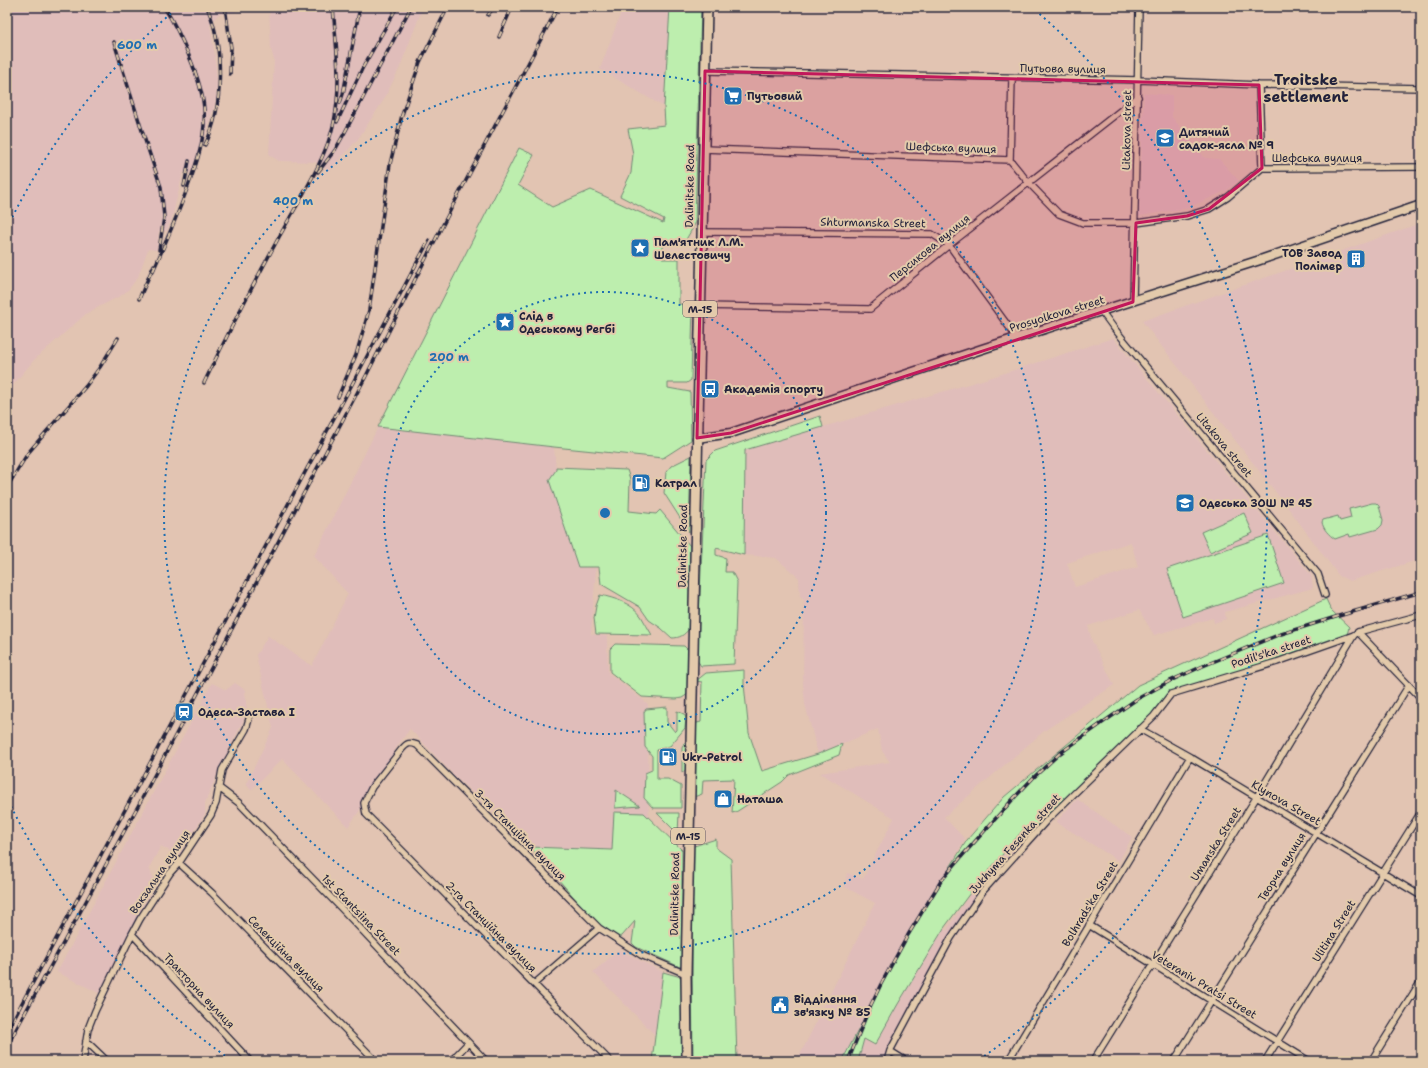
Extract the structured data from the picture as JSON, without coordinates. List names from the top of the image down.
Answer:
{
  "streets": {
    "main road": ["Dalinitske Road", "М-15"],
    "street": [
      "Путьова вулиця",
      "Litakova street",
      "Шефська вулиця",
      "Shturmanska Street",
      "Персикова вулиця",
      "Prosyolkova street",
      "Podil's'ka street",
      "Klynova Street",
      "3-тя Станційна вулиця",
      "Jukhyma Fesenka street",
      "Umanska Street",
      "Творча вулиця",
      "Вокзальна вулиця",
      "Bolhrads'ka Street",
      "1st Stantsiina Street",
      "2-га Станційна вулиця",
      "Ulitina Street",
      "Селекційна вулиця",
      "Veteraniv Pratsi Street",
      "Тракторна вулиця"
    ]
  },
  "crossings": [
    ["Путьова вулиця", "Litakova street"],
    ["Путьова вулиця", "Dalinitske Road"],
    ["Litakova street", "Шефська вулиця"],
    ["Litakova street", "Персикова вулиця"],
    ["Litakova street", "Prosyolkova street"],
    ["Шефська вулиця", "Dalinitske Road"],
    ["Шефська вулиця", "Персикова вулиця"],
    ["Dalinitske Road", "Shturmanska Street"],
    ["Dalinitske Road", "Персикова вулиця"],
    ["Dalinitske Road", "Prosyolkova street"],
    ["Dalinitske Road", "3-тя Станційна вулиця"],
    ["Shturmanska Street", "Персикова вулиця"],
    ["Shturmanska Street", "Prosyolkova street"],
    ["Podil's'ka street", "Klynova Street"],
    ["Podil's'ka street", "Jukhyma Fesenka street"],
    ["Podil's'ka street", "Umanska Street"],
    ["Klynova Street", "Jukhyma Fesenka street"],
    ["Klynova Street", "Umanska Street"],
    ["Klynova Street", "Творча вулиця"],
    ["Klynova Street", "Bolhrads'ka Street"],
    ["Klynova Street", "Ulitina Street"],
    ["3-тя Станційна вулиця", "2-га Станційна вулиця"],
    ["Umanska Street", "Veteraniv Pratsi Street"],
    ["Творча вулиця", "Veteraniv Pratsi Street"],
    ["Вокзальна вулиця", "1st Stantsiina Street"],
    ["Вокзальна вулиця", "Селекційна вулиця"],
    ["Вокзальна вулиця", "Тракторна вулиця"],
    ["Bolhrads'ka Street", "Veteraniv Pratsi Street"],
    ["Ulitina Street", "Veteraniv Pratsi Street"]
  ],
  "districts": ["Troitske settlement"],
  "places": {
    "supermarket": ["Путьовий"],
    "school or university": ["Дитячий садок-ясла № 9", "Одеська ЗОШ № 45"],
    "place": ["Пам'ятник Л.М. Шелестовичу", "Слід в Одеському Регбі"],
    "building": ["ТОВ Завод Полімер"],
    "bus stop": ["Академія спорту"],
    "fuel station": ["Катрал", "Ukr-Petrol"],
    "station": ["Одеса-Застава I"],
    "shop": ["Наташа"],
    "public building": ["Відділення зв'язку № 85"]
  },
  "rings": ["600 m", "400 m", "200 m"]
}
